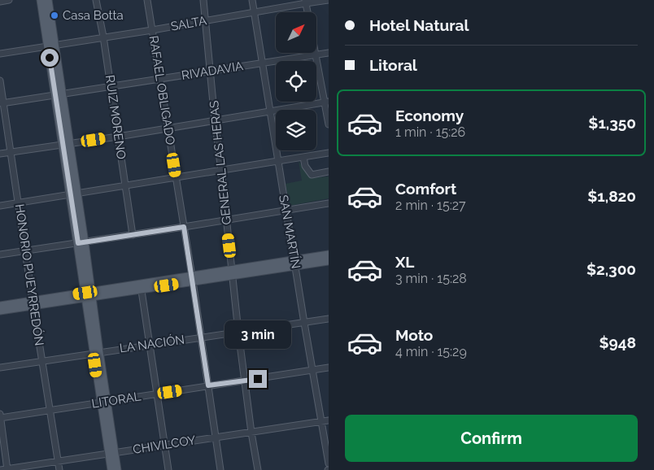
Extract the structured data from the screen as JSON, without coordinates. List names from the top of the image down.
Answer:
{
  "streets": {
    "street": [
      "SALTA",
      "RIVADAVIA",
      "RAFAEL OBLIGADO",
      "RUIZ MORENO",
      "GENERAL LAS HERAS",
      "SAN MARTÍN",
      "HONORIO PUEYRREDÓN",
      "LA NACIÓN",
      "LITORAL",
      "CHIVILCOY"
    ]
  },
  "crossings": [
    ["SALTA", "RAFAEL OBLIGADO"],
    ["SALTA", "RUIZ MORENO"],
    ["SALTA", "GENERAL LAS HERAS"],
    ["SALTA", "SAN MARTÍN"],
    ["RIVADAVIA", "RAFAEL OBLIGADO"],
    ["RIVADAVIA", "RUIZ MORENO"],
    ["RIVADAVIA", "GENERAL LAS HERAS"],
    ["RIVADAVIA", "SAN MARTÍN"],
    ["RIVADAVIA", "HONORIO PUEYRREDÓN"],
    ["RAFAEL OBLIGADO", "LA NACIÓN"],
    ["RAFAEL OBLIGADO", "LITORAL"],
    ["RAFAEL OBLIGADO", "CHIVILCOY"],
    ["GENERAL LAS HERAS", "LA NACIÓN"],
    ["GENERAL LAS HERAS", "LITORAL"],
    ["GENERAL LAS HERAS", "CHIVILCOY"],
    ["SAN MARTÍN", "LA NACIÓN"],
    ["SAN MARTÍN", "LITORAL"],
    ["SAN MARTÍN", "CHIVILCOY"],
    ["HONORIO PUEYRREDÓN", "LA NACIÓN"],
    ["HONORIO PUEYRREDÓN", "LITORAL"],
    ["HONORIO PUEYRREDÓN", "CHIVILCOY"]
  ],
  "places": ["Casa Botta"],
  "north": "top right",
  "page": {
    "banner": ["Hotel Natural", "Litoral"],
    "list": [
      {
        "name": "Economy",
        "note": "1 min · 15:26",
        "value": "$1,350"
      },
      {
        "name": "Comfort",
        "note": "2 min · 15:27",
        "value": "$1,820"
      },
      {
        "name": "XL",
        "note": "3 min · 15:28",
        "value": "$2,300"
      },
      {
        "name": "Moto",
        "note": "4 min · 15:29",
        "value": "$948"
      }
    ],
    "bubble": "3 min",
    "buttons": "Confirm"
  }
}
